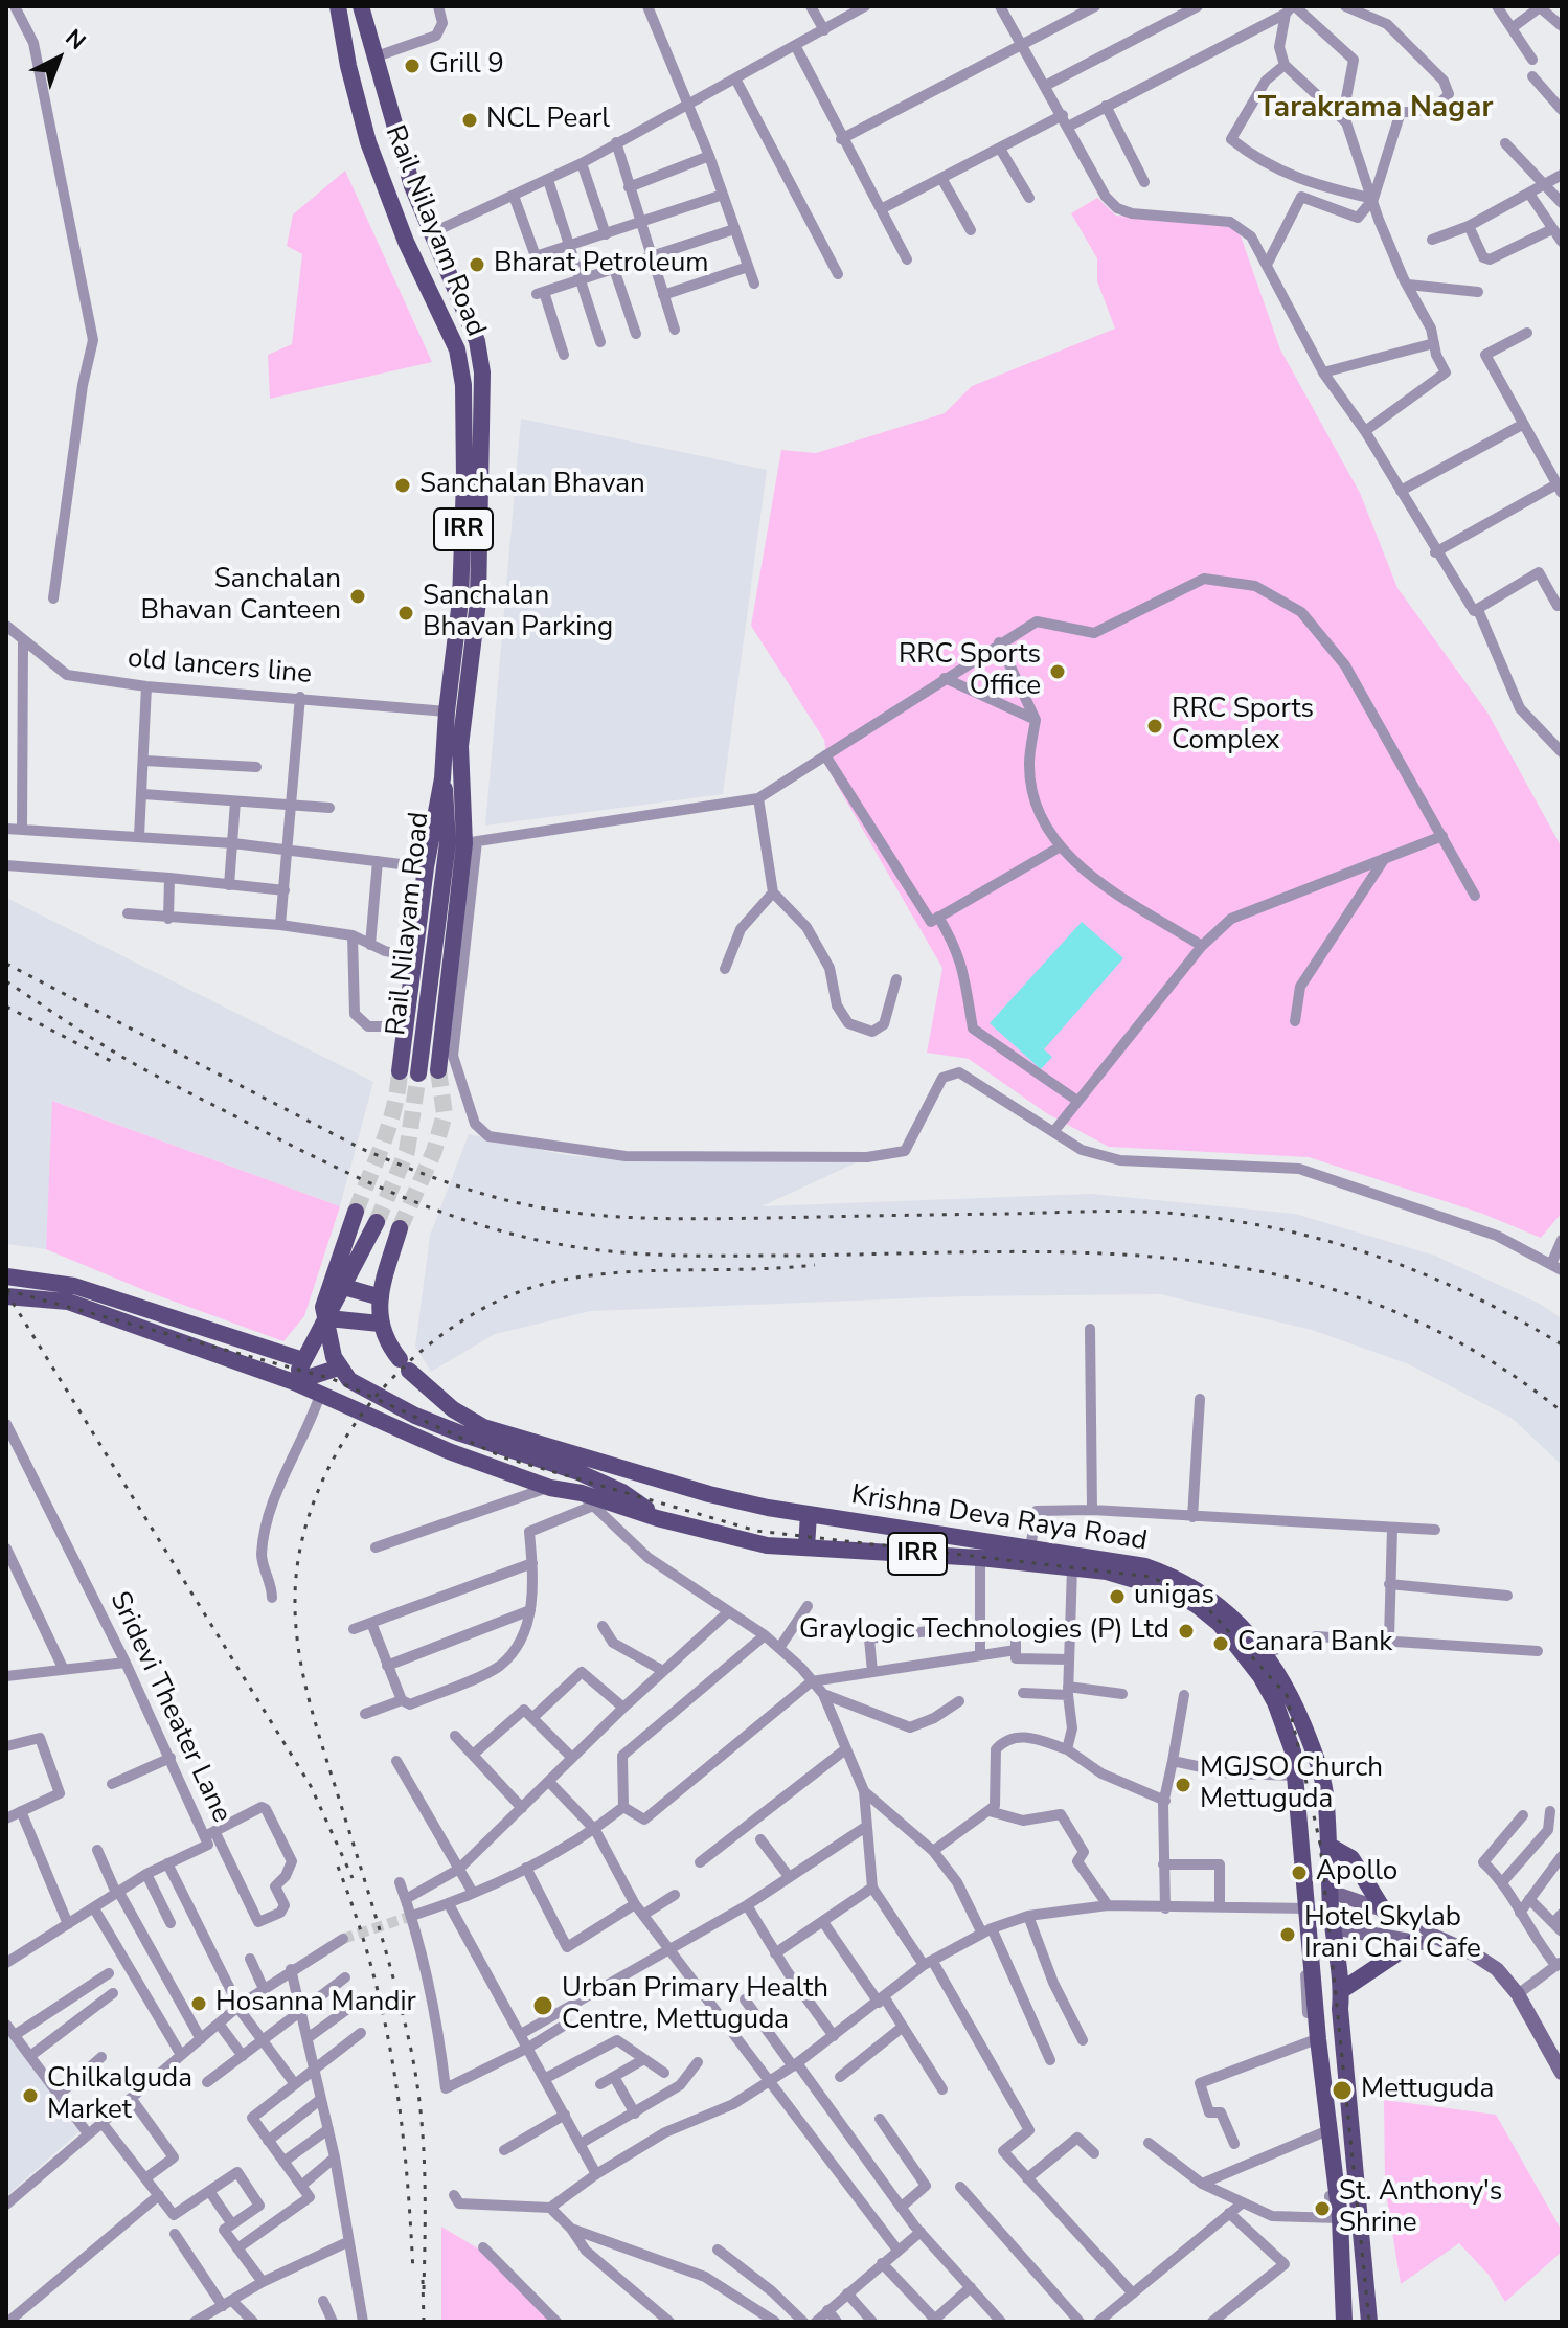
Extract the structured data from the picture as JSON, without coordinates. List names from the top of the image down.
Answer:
{
  "streets": {
    "main road": ["Rail Nilayam Road", "IRR", "Krishna Deva Raya Road"],
    "street": ["old lancers line", "Sridevi Theater Lane"]
  },
  "crossings": [
    ["Rail Nilayam Road", "old lancers line"]
  ],
  "districts": ["Tarakrama Nagar"],
  "places": [
    "Grill 9",
    "NCL Pearl",
    "Bharat Petroleum",
    "Sanchalan Bhavan",
    "Sanchalan Bhavan Canteen",
    "Sanchalan Bhavan Parking",
    "RRC Sports Office",
    "RRC Sports Complex",
    "unigas",
    "Graylogic Technologies (P) Ltd",
    "Canara Bank",
    "MGJSO Church Mettuguda",
    "Apollo",
    "Hotel Skylab Irani Chai Cafe",
    "Hosanna Mandir",
    "Urban Primary Health Centre, Mettuguda",
    "Mettuguda",
    "Chilkalguda Market",
    "St. Anthony's Shrine"
  ],
  "north": "top right"
}
